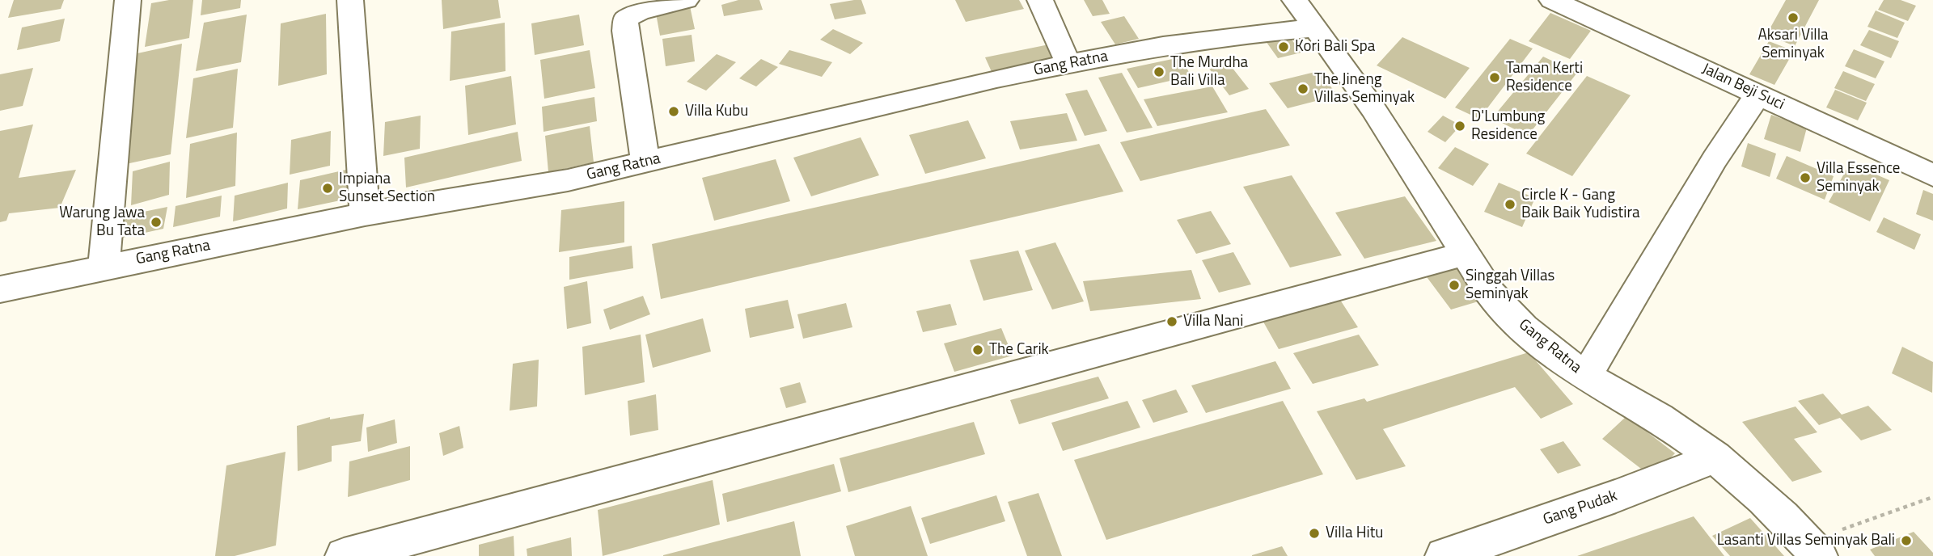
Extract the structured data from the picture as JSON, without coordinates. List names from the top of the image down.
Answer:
{
  "streets": {
    "street": ["Gang Ratna", "Jalan Beji Suci", "Gang Pudak"]
  },
  "crossings": [
    ["Gang Ratna", "Gang Pudak"]
  ],
  "places": [
    "Aksari Villa Seminyak",
    "Kori Bali Spa",
    "The Murdha Bali Villa",
    "Taman Kerti Residence",
    "The Jineng Villas Seminyak",
    "Villa Kubu",
    "D'Lumbung Residence",
    "Villa Essence Seminyak",
    "Impiana Sunset Section",
    "Circle K - Gang Baik Baik Yudistira",
    "Warung Jawa Bu Tata",
    "Singgah Villas Seminyak",
    "Villa Nani",
    "The Carik",
    "Villa Hitu",
    "Lasanti Villas Seminyak Bali"
  ]
}
